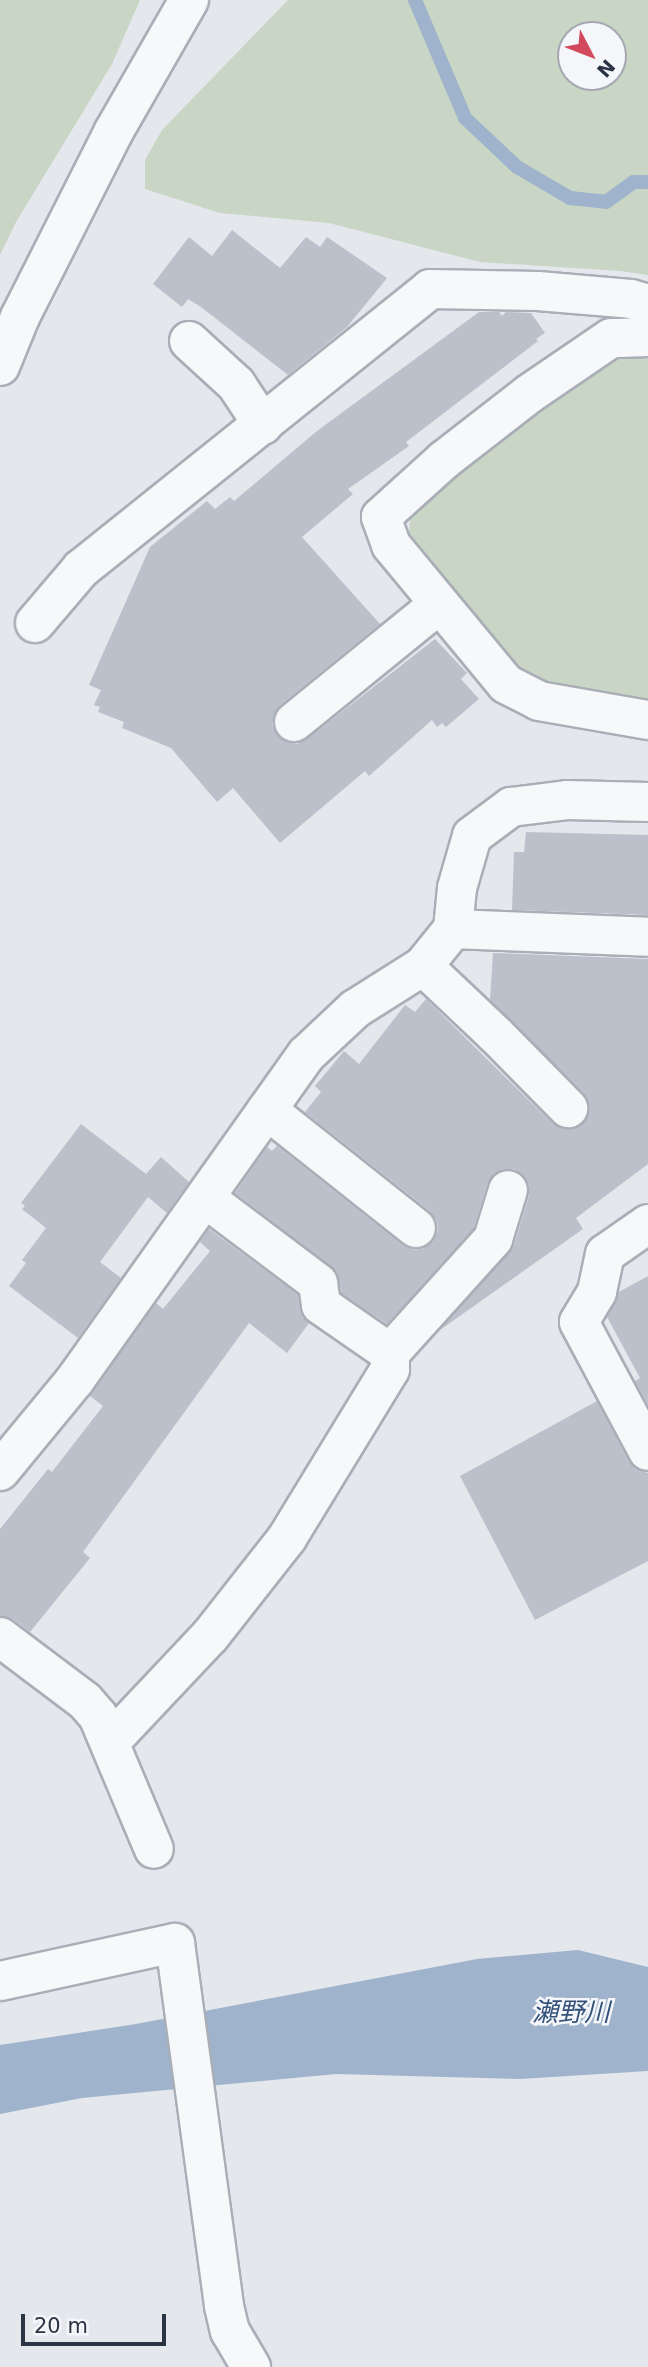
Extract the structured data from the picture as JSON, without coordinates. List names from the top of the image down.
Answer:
{
  "water": ["瀬野川"],
  "scale_bar": "20 m",
  "north": "bottom right"
}
